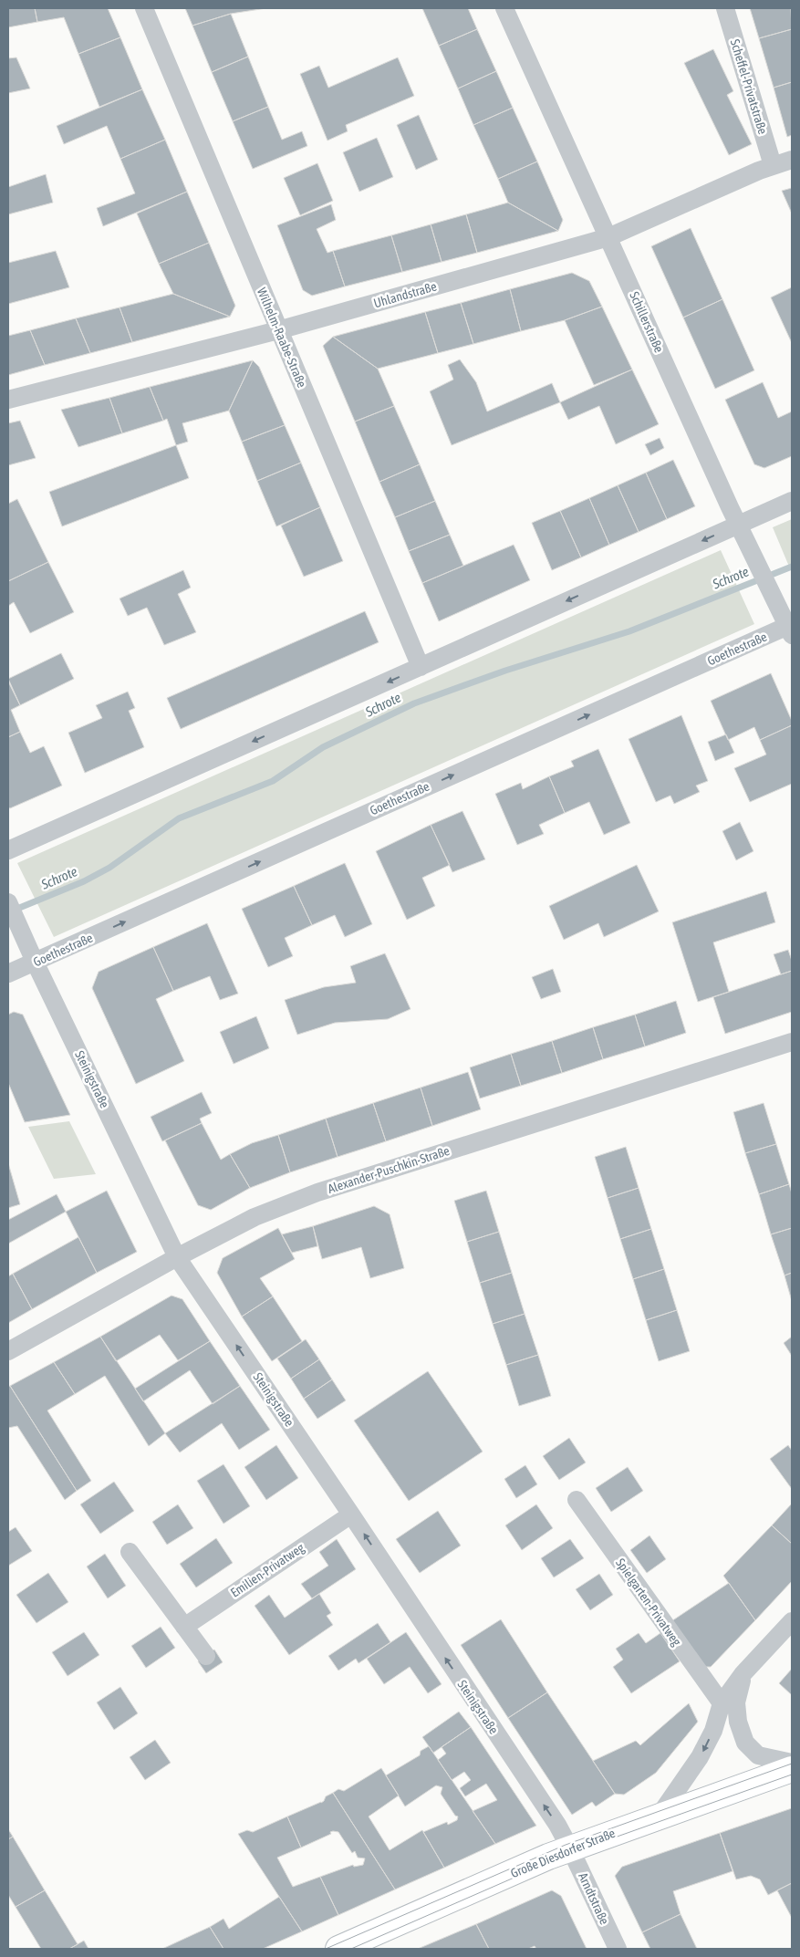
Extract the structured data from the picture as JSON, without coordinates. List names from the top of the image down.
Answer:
{
  "streets": {
    "street": [
      "Scheffel-Privatstraße",
      "Uhlandstraße",
      "Schillerstraße",
      "Wilhelm-Raabe-Straße",
      "Goethestraße",
      "Steinigstraße",
      "Alexander-Puschkin-Straße",
      "Emilien-Privatweg",
      "Spielgarten-Privatweg",
      "Große Diesdorfer Straße",
      "Arndtstraße"
    ]
  },
  "crossings": [
    ["Scheffel-Privatstraße", "Uhlandstraße"],
    ["Uhlandstraße", "Schillerstraße"],
    ["Uhlandstraße", "Wilhelm-Raabe-Straße"],
    ["Schillerstraße", "Goethestraße"],
    ["Goethestraße", "Steinigstraße"],
    ["Steinigstraße", "Alexander-Puschkin-Straße"],
    ["Steinigstraße", "Emilien-Privatweg"],
    ["Steinigstraße", "Große Diesdorfer Straße"],
    ["Steinigstraße", "Arndtstraße"],
    ["Große Diesdorfer Straße", "Arndtstraße"]
  ],
  "one_way": ["Steinigstraße"],
  "water": ["Schrote"]
}
